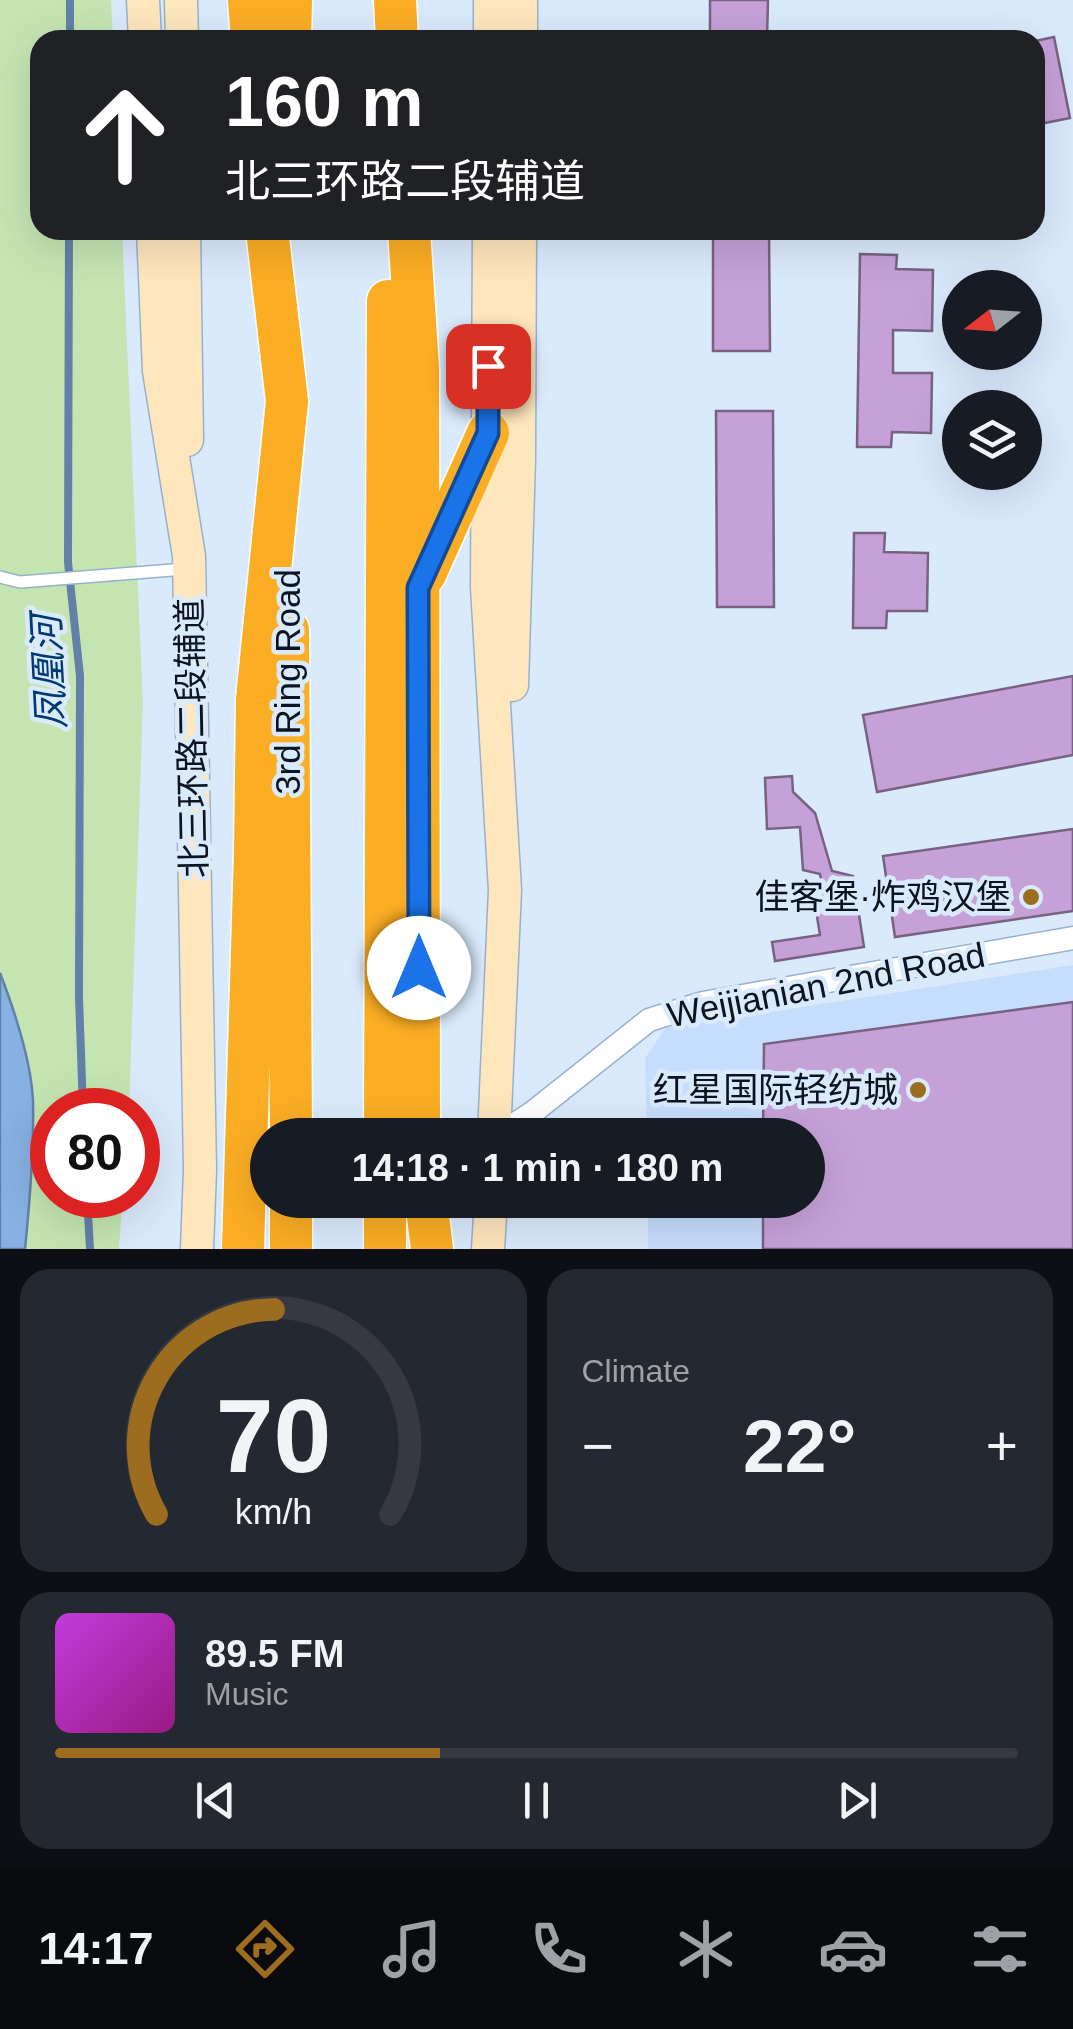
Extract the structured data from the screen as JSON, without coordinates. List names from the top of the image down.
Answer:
{
  "streets": {
    "highway": ["3rd Ring Road"],
    "main road": ["北三环路二段辅道"],
    "street": ["Weijianian 2nd Road"]
  },
  "water": ["凤凰河"],
  "places": ["佳客堡·炸鸡汉堡", "红星国际轻纺城"],
  "north": "left",
  "page": {
    "turn": ["160 m", "北三环路二段辅道"],
    "limit": "80",
    "trip": "14:18 · 1 min · 180 m",
    "tile": "Climate",
    "heat": ["−", "22°", "+"],
    "song": ["89.5 FM", "Music"],
    "tabs": "14:17",
    "gauge": ["70", "km/h"]
  }
}
